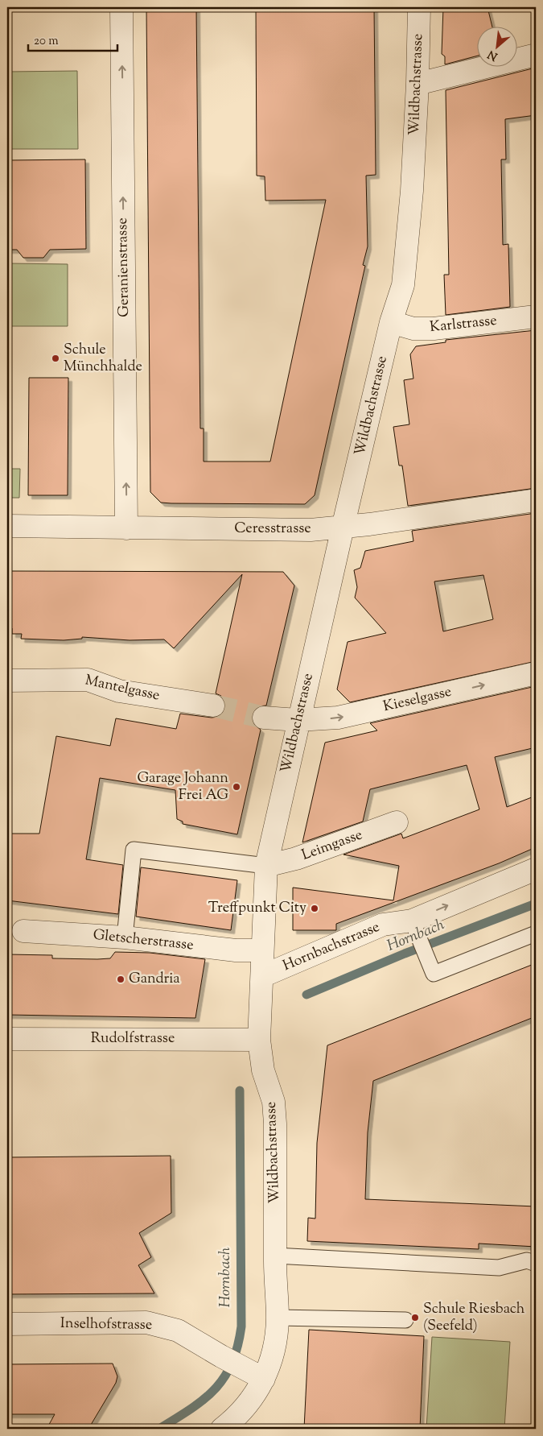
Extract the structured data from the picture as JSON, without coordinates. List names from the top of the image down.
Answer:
{
  "streets": {
    "street": [
      "Wildbachstrasse",
      "Geranienstrasse",
      "Karlstrasse",
      "Ceresstrasse",
      "Mantelgasse",
      "Kieselgasse",
      "Leimgasse",
      "Gletscherstrasse",
      "Hornbachstrasse",
      "Rudolfstrasse",
      "Inselhofstrasse"
    ]
  },
  "crossings": [
    ["Wildbachstrasse", "Karlstrasse"],
    ["Wildbachstrasse", "Ceresstrasse"],
    ["Wildbachstrasse", "Kieselgasse"],
    ["Wildbachstrasse", "Leimgasse"],
    ["Wildbachstrasse", "Gletscherstrasse"],
    ["Wildbachstrasse", "Hornbachstrasse"],
    ["Wildbachstrasse", "Rudolfstrasse"],
    ["Wildbachstrasse", "Inselhofstrasse"],
    ["Geranienstrasse", "Ceresstrasse"]
  ],
  "one_way": ["Geranienstrasse", "Kieselgasse", "Hornbachstrasse"],
  "water": ["Hornbach"],
  "places": [
    "Schule Münchhalde",
    "Garage Johann Frei AG",
    "Treffpunkt City",
    "Gandria",
    "Schule Riesbach (Seefeld)"
  ],
  "scale_bar": "20 m",
  "north": "bottom left"
}
